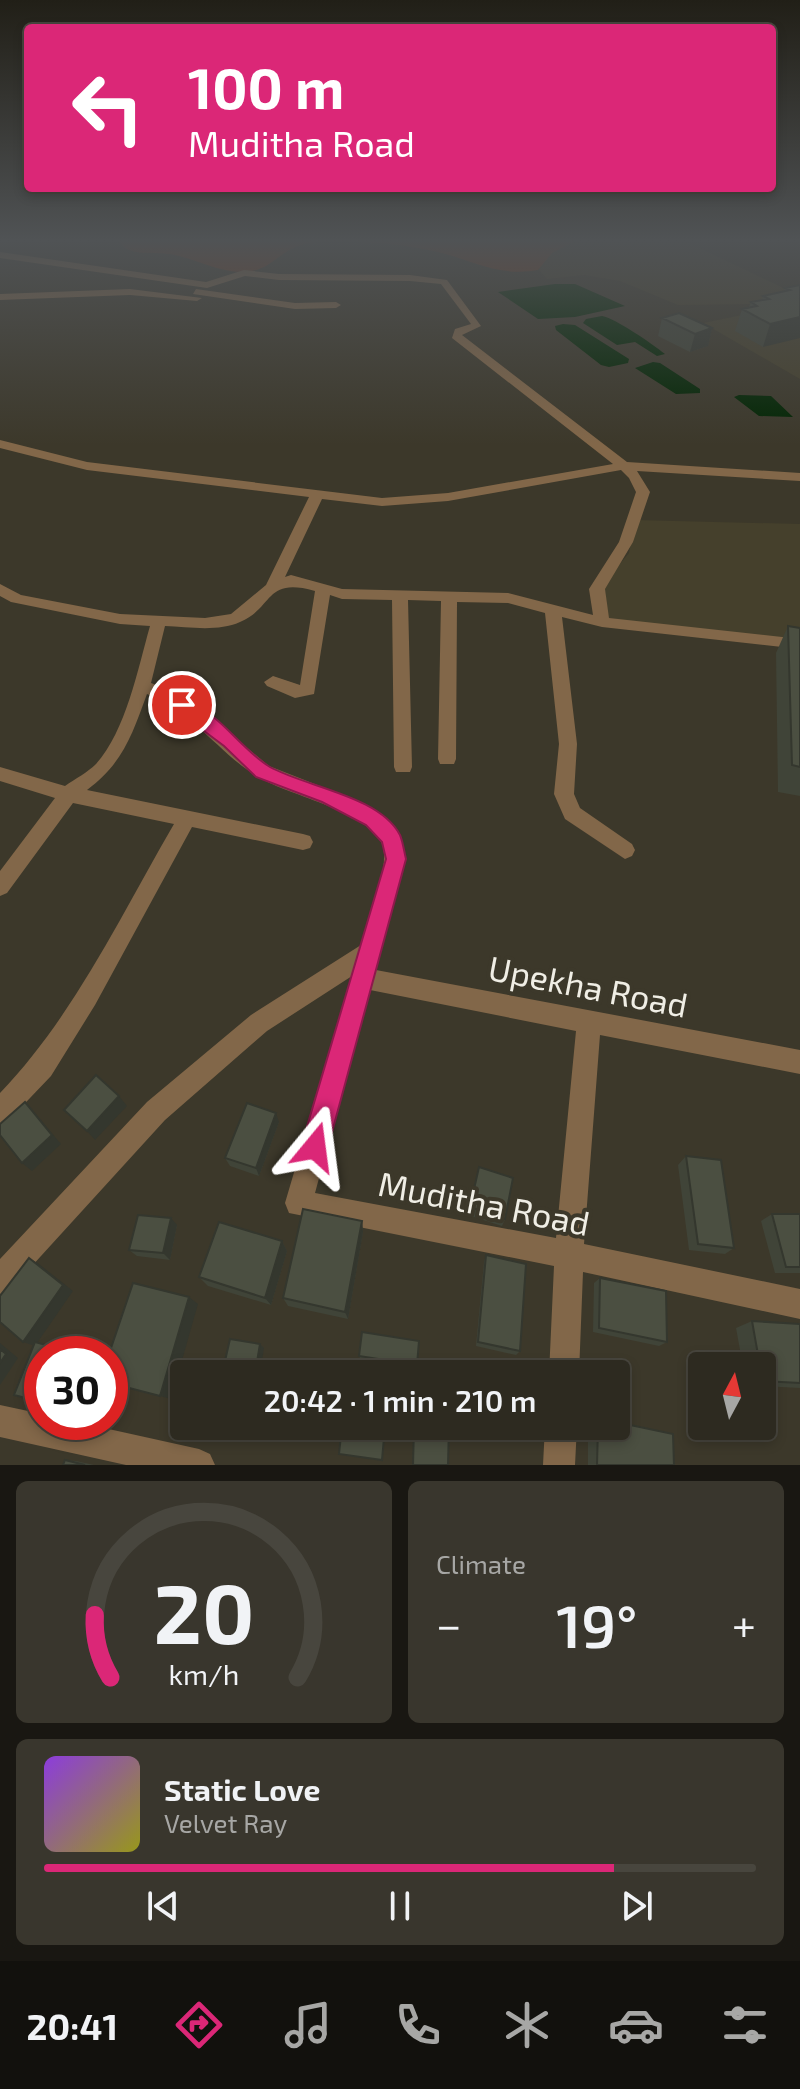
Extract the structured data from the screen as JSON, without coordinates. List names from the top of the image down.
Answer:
{
  "streets": {
    "street": ["Upekha Road", "Muditha Road"]
  },
  "crossings": [
    ["Upekha Road", "Muditha Road"]
  ],
  "north": "top",
  "page": {
    "turn": ["100 m", "Muditha Road"],
    "limit": "30",
    "trip": "20:42 · 1 min · 210 m",
    "tile": "Climate",
    "heat": ["−", "19°", "+"],
    "song": ["Static Love", "Velvet Ray"],
    "tabs": "20:41",
    "gauge": ["20", "km/h"]
  }
}
